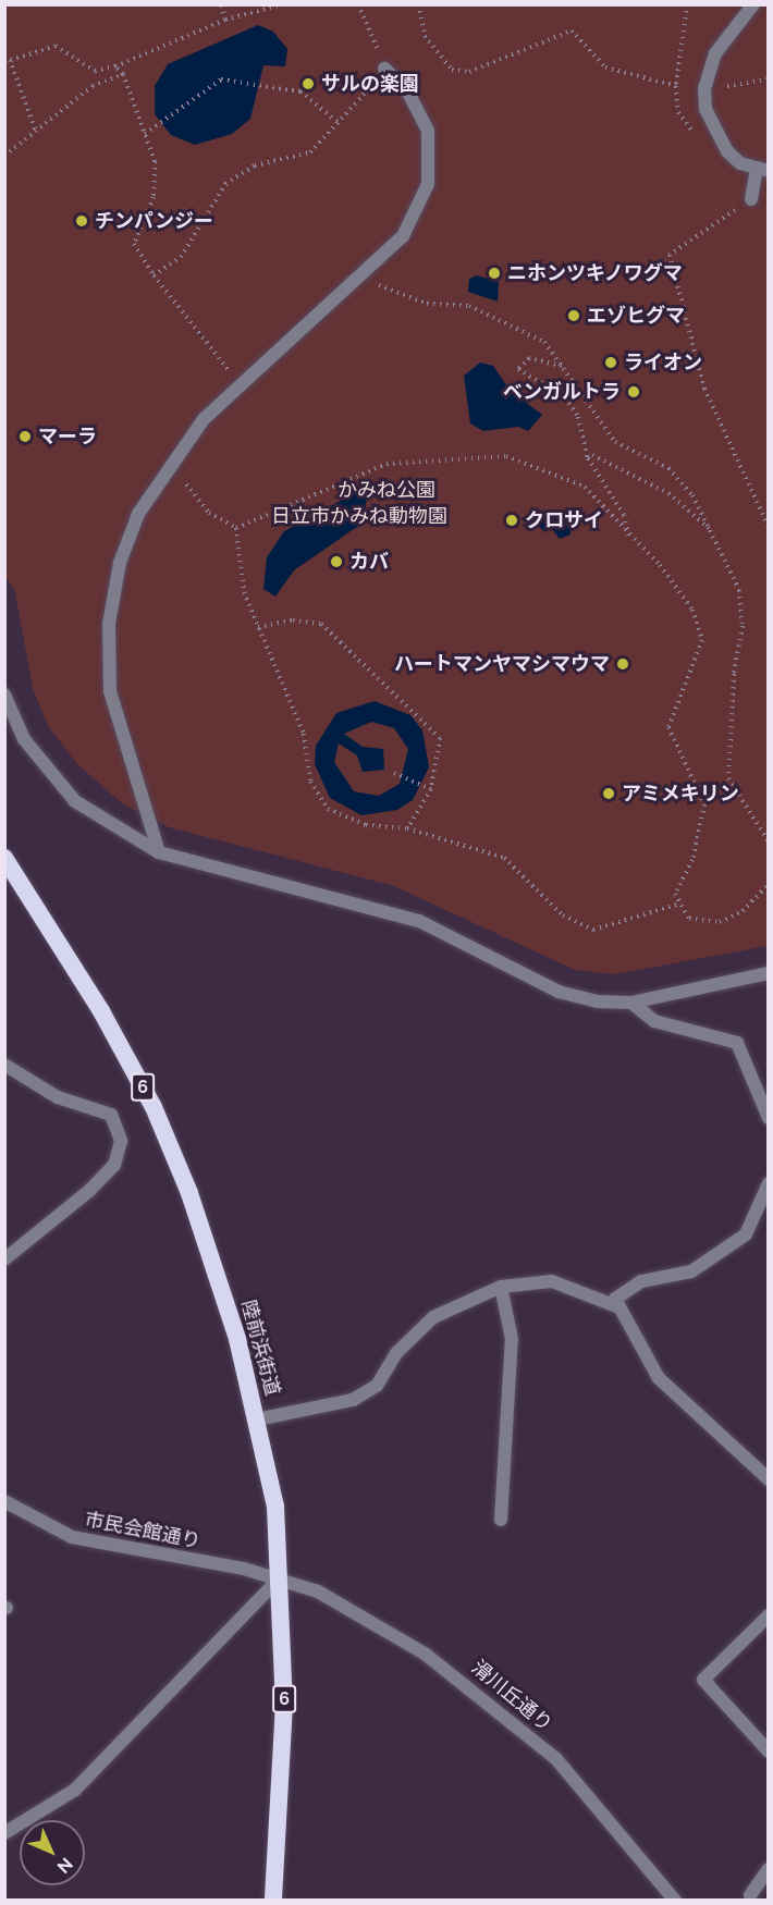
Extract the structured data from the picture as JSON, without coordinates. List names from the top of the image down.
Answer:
{
  "streets": {
    "highway": ["6", "陸前浜街道"],
    "street": ["市民会館通り", "滑川丘通り"]
  },
  "crossings": [
    ["陸前浜街道", "市民会館通り"],
    ["陸前浜街道", "滑川丘通り"],
    ["市民会館通り", "滑川丘通り"]
  ],
  "parks": ["かみね公園", "日立市かみね動物園"],
  "places": [
    "サルの楽園",
    "チンパンジー",
    "ニホンツキノワグマ",
    "エゾヒグマ",
    "ライオン",
    "ベンガルトラ",
    "マーラ",
    "クロサイ",
    "カバ",
    "ハートマンヤマシマウマ",
    "アミメキリン"
  ],
  "north": "bottom right"
}
